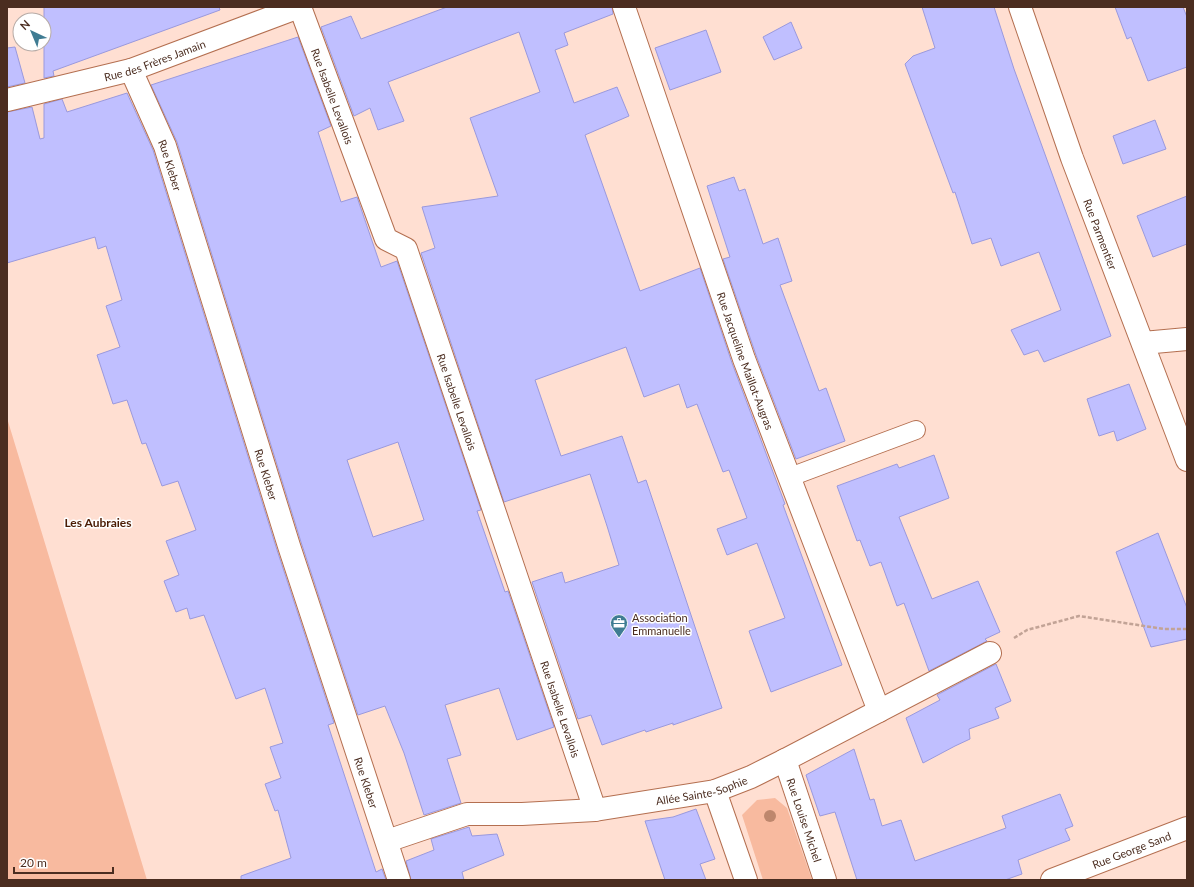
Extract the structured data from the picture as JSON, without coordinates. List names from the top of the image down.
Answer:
{
  "streets": {
    "street": [
      "Rue des Frères Jamain",
      "Rue Isabelle Levallois",
      "Rue Kleber",
      "Rue Parmentier",
      "Rue Jacqueline Maillot-Augras",
      "Allée Sainte-Sophie",
      "Rue Louise Michel",
      "Rue George Sand"
    ]
  },
  "crossings": [
    ["Rue des Frères Jamain", "Rue Isabelle Levallois"],
    ["Rue des Frères Jamain", "Rue Kleber"],
    ["Rue Isabelle Levallois", "Allée Sainte-Sophie"],
    ["Rue Kleber", "Allée Sainte-Sophie"],
    ["Rue Jacqueline Maillot-Augras", "Allée Sainte-Sophie"],
    ["Allée Sainte-Sophie", "Rue Louise Michel"]
  ],
  "districts": ["Les Aubraies"],
  "places": {
    "office": ["Association Emmanuelle"]
  },
  "scale_bar": "20 m",
  "north": "top left"
}
